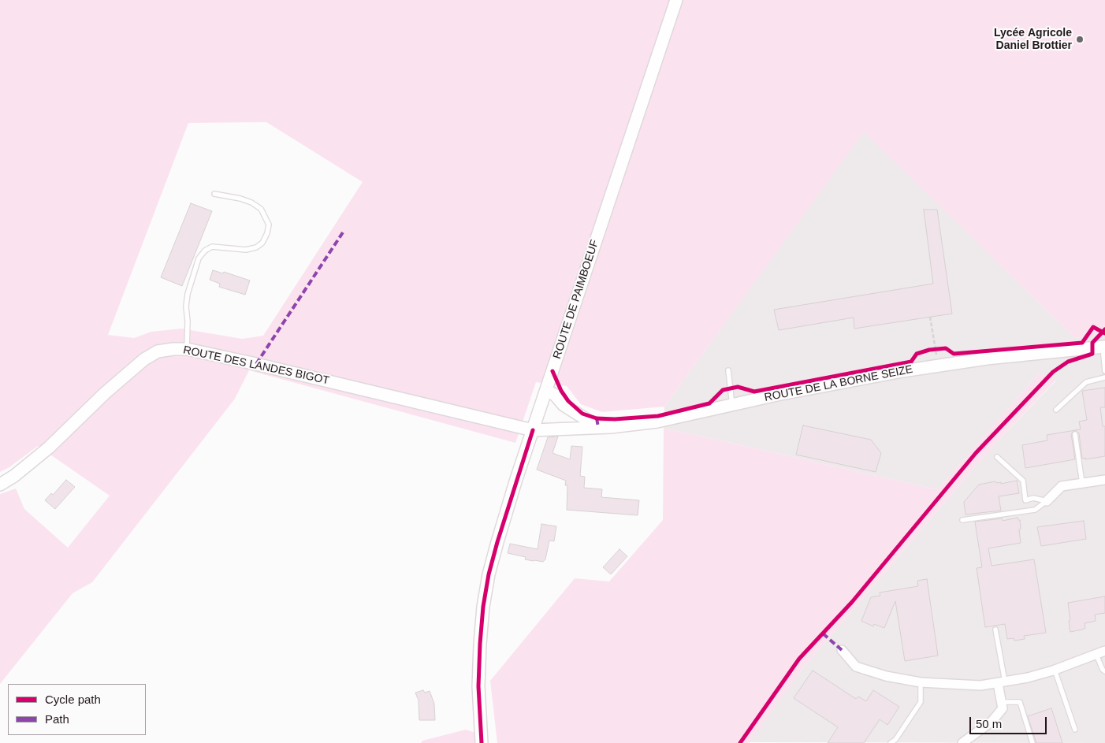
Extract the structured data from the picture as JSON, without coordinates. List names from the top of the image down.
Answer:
{
  "streets": {
    "street": ["ROUTE DE PAIMBOEUF", "ROUTE DES LANDES BIGOT", "ROUTE DE LA BORNE SEIZE"]
  },
  "crossings": [
    ["ROUTE DE PAIMBOEUF", "ROUTE DES LANDES BIGOT"],
    ["ROUTE DES LANDES BIGOT", "ROUTE DE LA BORNE SEIZE"]
  ],
  "places": ["Lycée Agricole Daniel Brottier"],
  "legend": ["Cycle path", "Path"],
  "scale_bar": "50 m"
}
